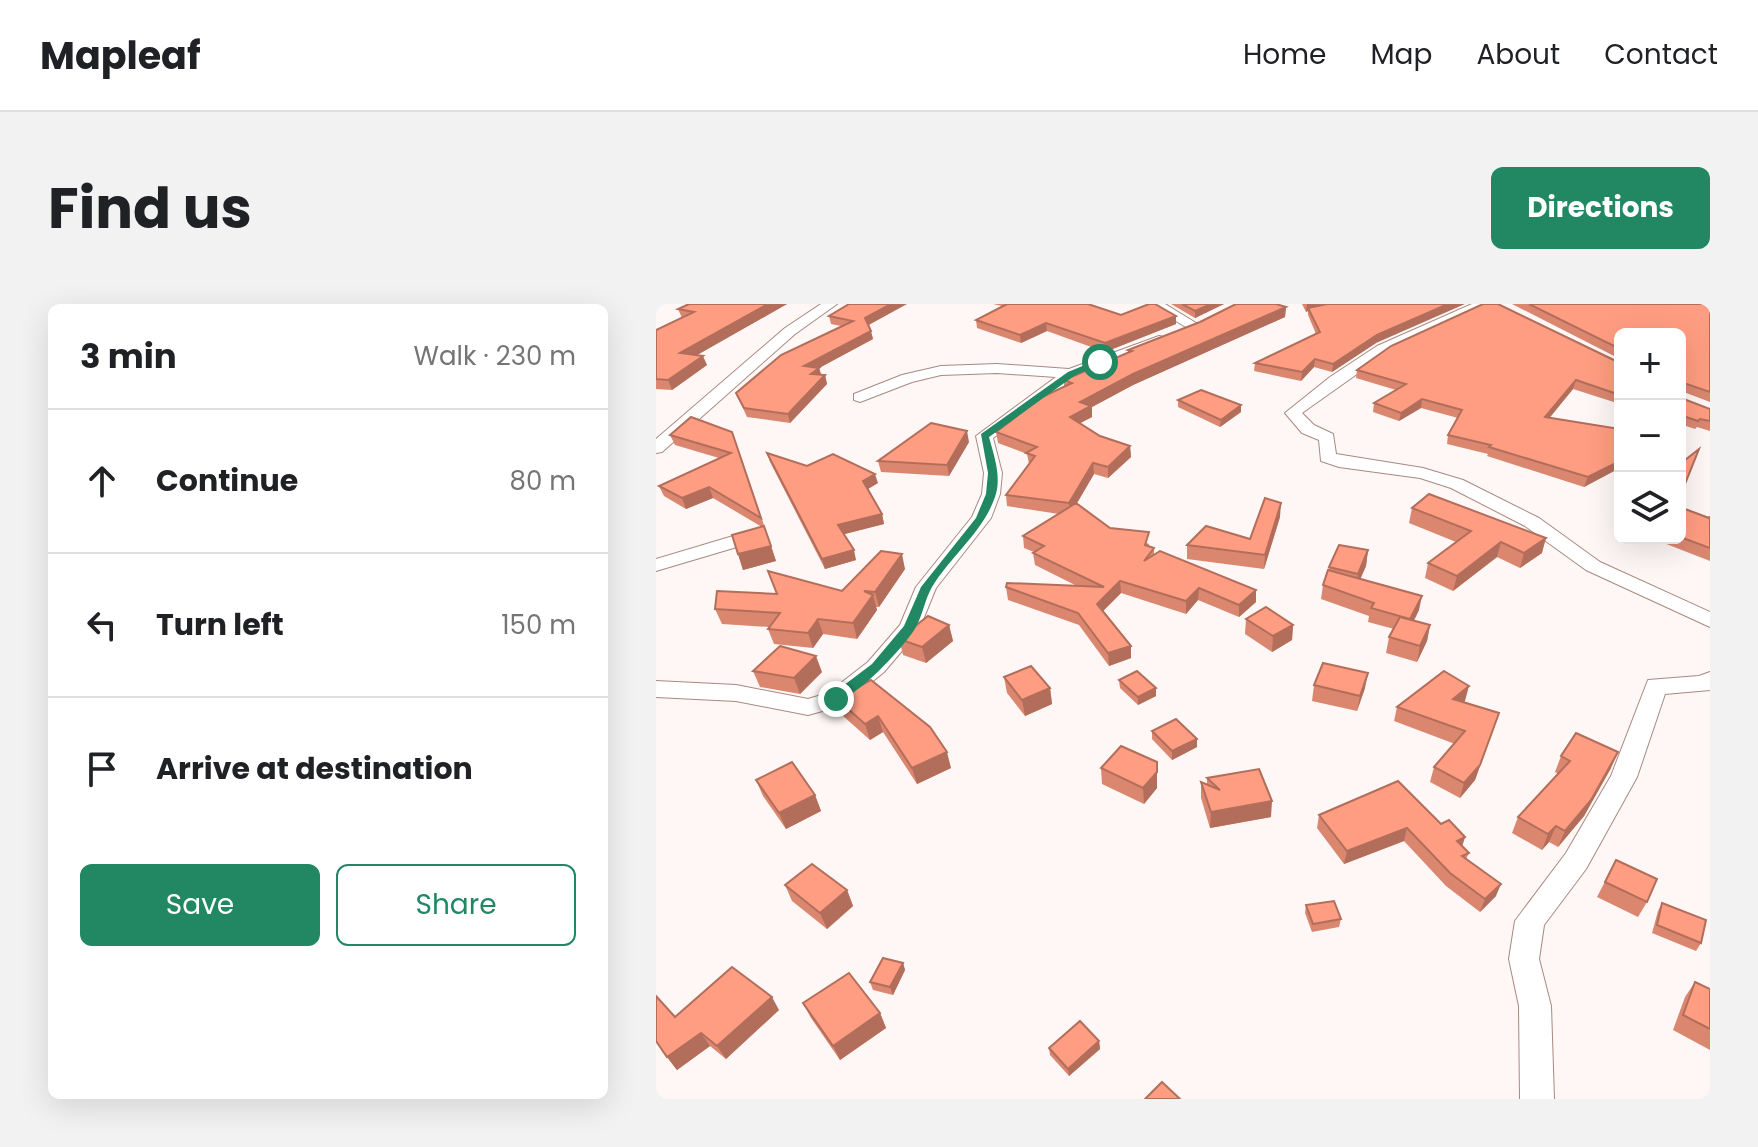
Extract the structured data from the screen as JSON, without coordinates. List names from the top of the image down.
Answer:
{
  "page": {
    "header": "Mapleaf",
    "nav": [
      "Home",
      "Map",
      "About",
      "Contact"
    ],
    "title": "Find us",
    "buttons": [
      "Directions",
      ["Save", "Share"]
    ],
    "heading": ["3 min", "Walk · 230 m"],
    "map_buttons": ["+", "−"],
    "list": [
      ["Continue", "80 m"],
      ["Turn left", "150 m"],
      "Arrive at destination"
    ]
  }
}
